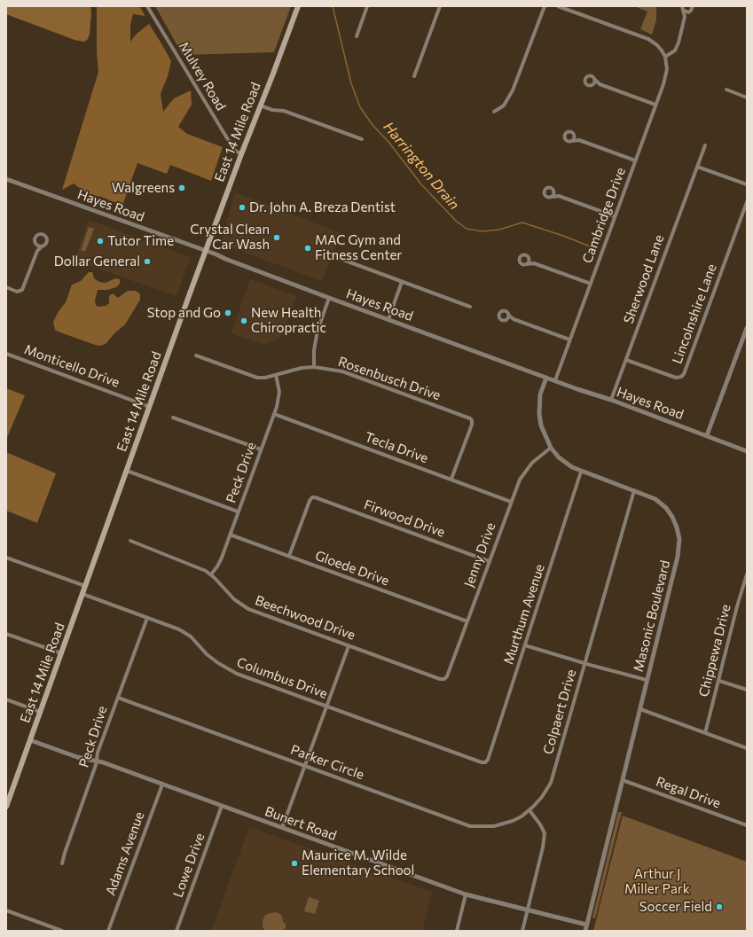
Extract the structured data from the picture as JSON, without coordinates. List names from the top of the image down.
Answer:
{
  "streets": {
    "main road": ["East 14 Mile Road"],
    "street": [
      "Mulvey Road",
      "Hayes Road",
      "Cambridge Drive",
      "Sherwood Lane",
      "Lincolnshire Lane",
      "Monticello Drive",
      "Rosenbusch Drive",
      "Tecla Drive",
      "Peck Drive",
      "Firwood Drive",
      "Jenny Drive",
      "Gloede Drive",
      "Murthum Avenue",
      "Masonic Boulevard",
      "Beechwood Drive",
      "Chippewa Drive",
      "Columbus Drive",
      "Colpaert Drive",
      "Parker Circle",
      "Regal Drive",
      "Bunert Road",
      "Adams Avenue",
      "Lowe Drive"
    ]
  },
  "crossings": [
    ["Mulvey Road", "East 14 Mile Road"],
    ["East 14 Mile Road", "Hayes Road"],
    ["East 14 Mile Road", "Monticello Drive"],
    ["East 14 Mile Road", "Columbus Drive"],
    ["East 14 Mile Road", "Bunert Road"],
    ["Hayes Road", "Cambridge Drive"],
    ["Hayes Road", "Sherwood Lane"],
    ["Hayes Road", "Masonic Boulevard"],
    ["Sherwood Lane", "Lincolnshire Lane"],
    ["Rosenbusch Drive", "Tecla Drive"],
    ["Rosenbusch Drive", "Peck Drive"],
    ["Tecla Drive", "Peck Drive"],
    ["Tecla Drive", "Jenny Drive"],
    ["Peck Drive", "Gloede Drive"],
    ["Peck Drive", "Beechwood Drive"],
    ["Peck Drive", "Columbus Drive"],
    ["Peck Drive", "Parker Circle"],
    ["Peck Drive", "Bunert Road"],
    ["Firwood Drive", "Jenny Drive"],
    ["Firwood Drive", "Gloede Drive"],
    ["Jenny Drive", "Gloede Drive"],
    ["Jenny Drive", "Masonic Boulevard"],
    ["Jenny Drive", "Beechwood Drive"],
    ["Murthum Avenue", "Masonic Boulevard"],
    ["Murthum Avenue", "Columbus Drive"],
    ["Masonic Boulevard", "Colpaert Drive"],
    ["Masonic Boulevard", "Regal Drive"],
    ["Masonic Boulevard", "Bunert Road"],
    ["Colpaert Drive", "Parker Circle"],
    ["Bunert Road", "Adams Avenue"],
    ["Bunert Road", "Lowe Drive"]
  ],
  "water": ["Harrington Drain"],
  "parks": ["Arthur J Miller Park"],
  "places": [
    "Walgreens",
    "Dr. John A. Breza Dentist",
    "Crystal Clean Car Wash",
    "Tutor Time",
    "MAC Gym and Fitness Center",
    "Dollar General",
    "Stop and Go",
    "New Health Chiropractic",
    "Maurice M. Wilde Elementary School",
    "Soccer Field"
  ]
}
